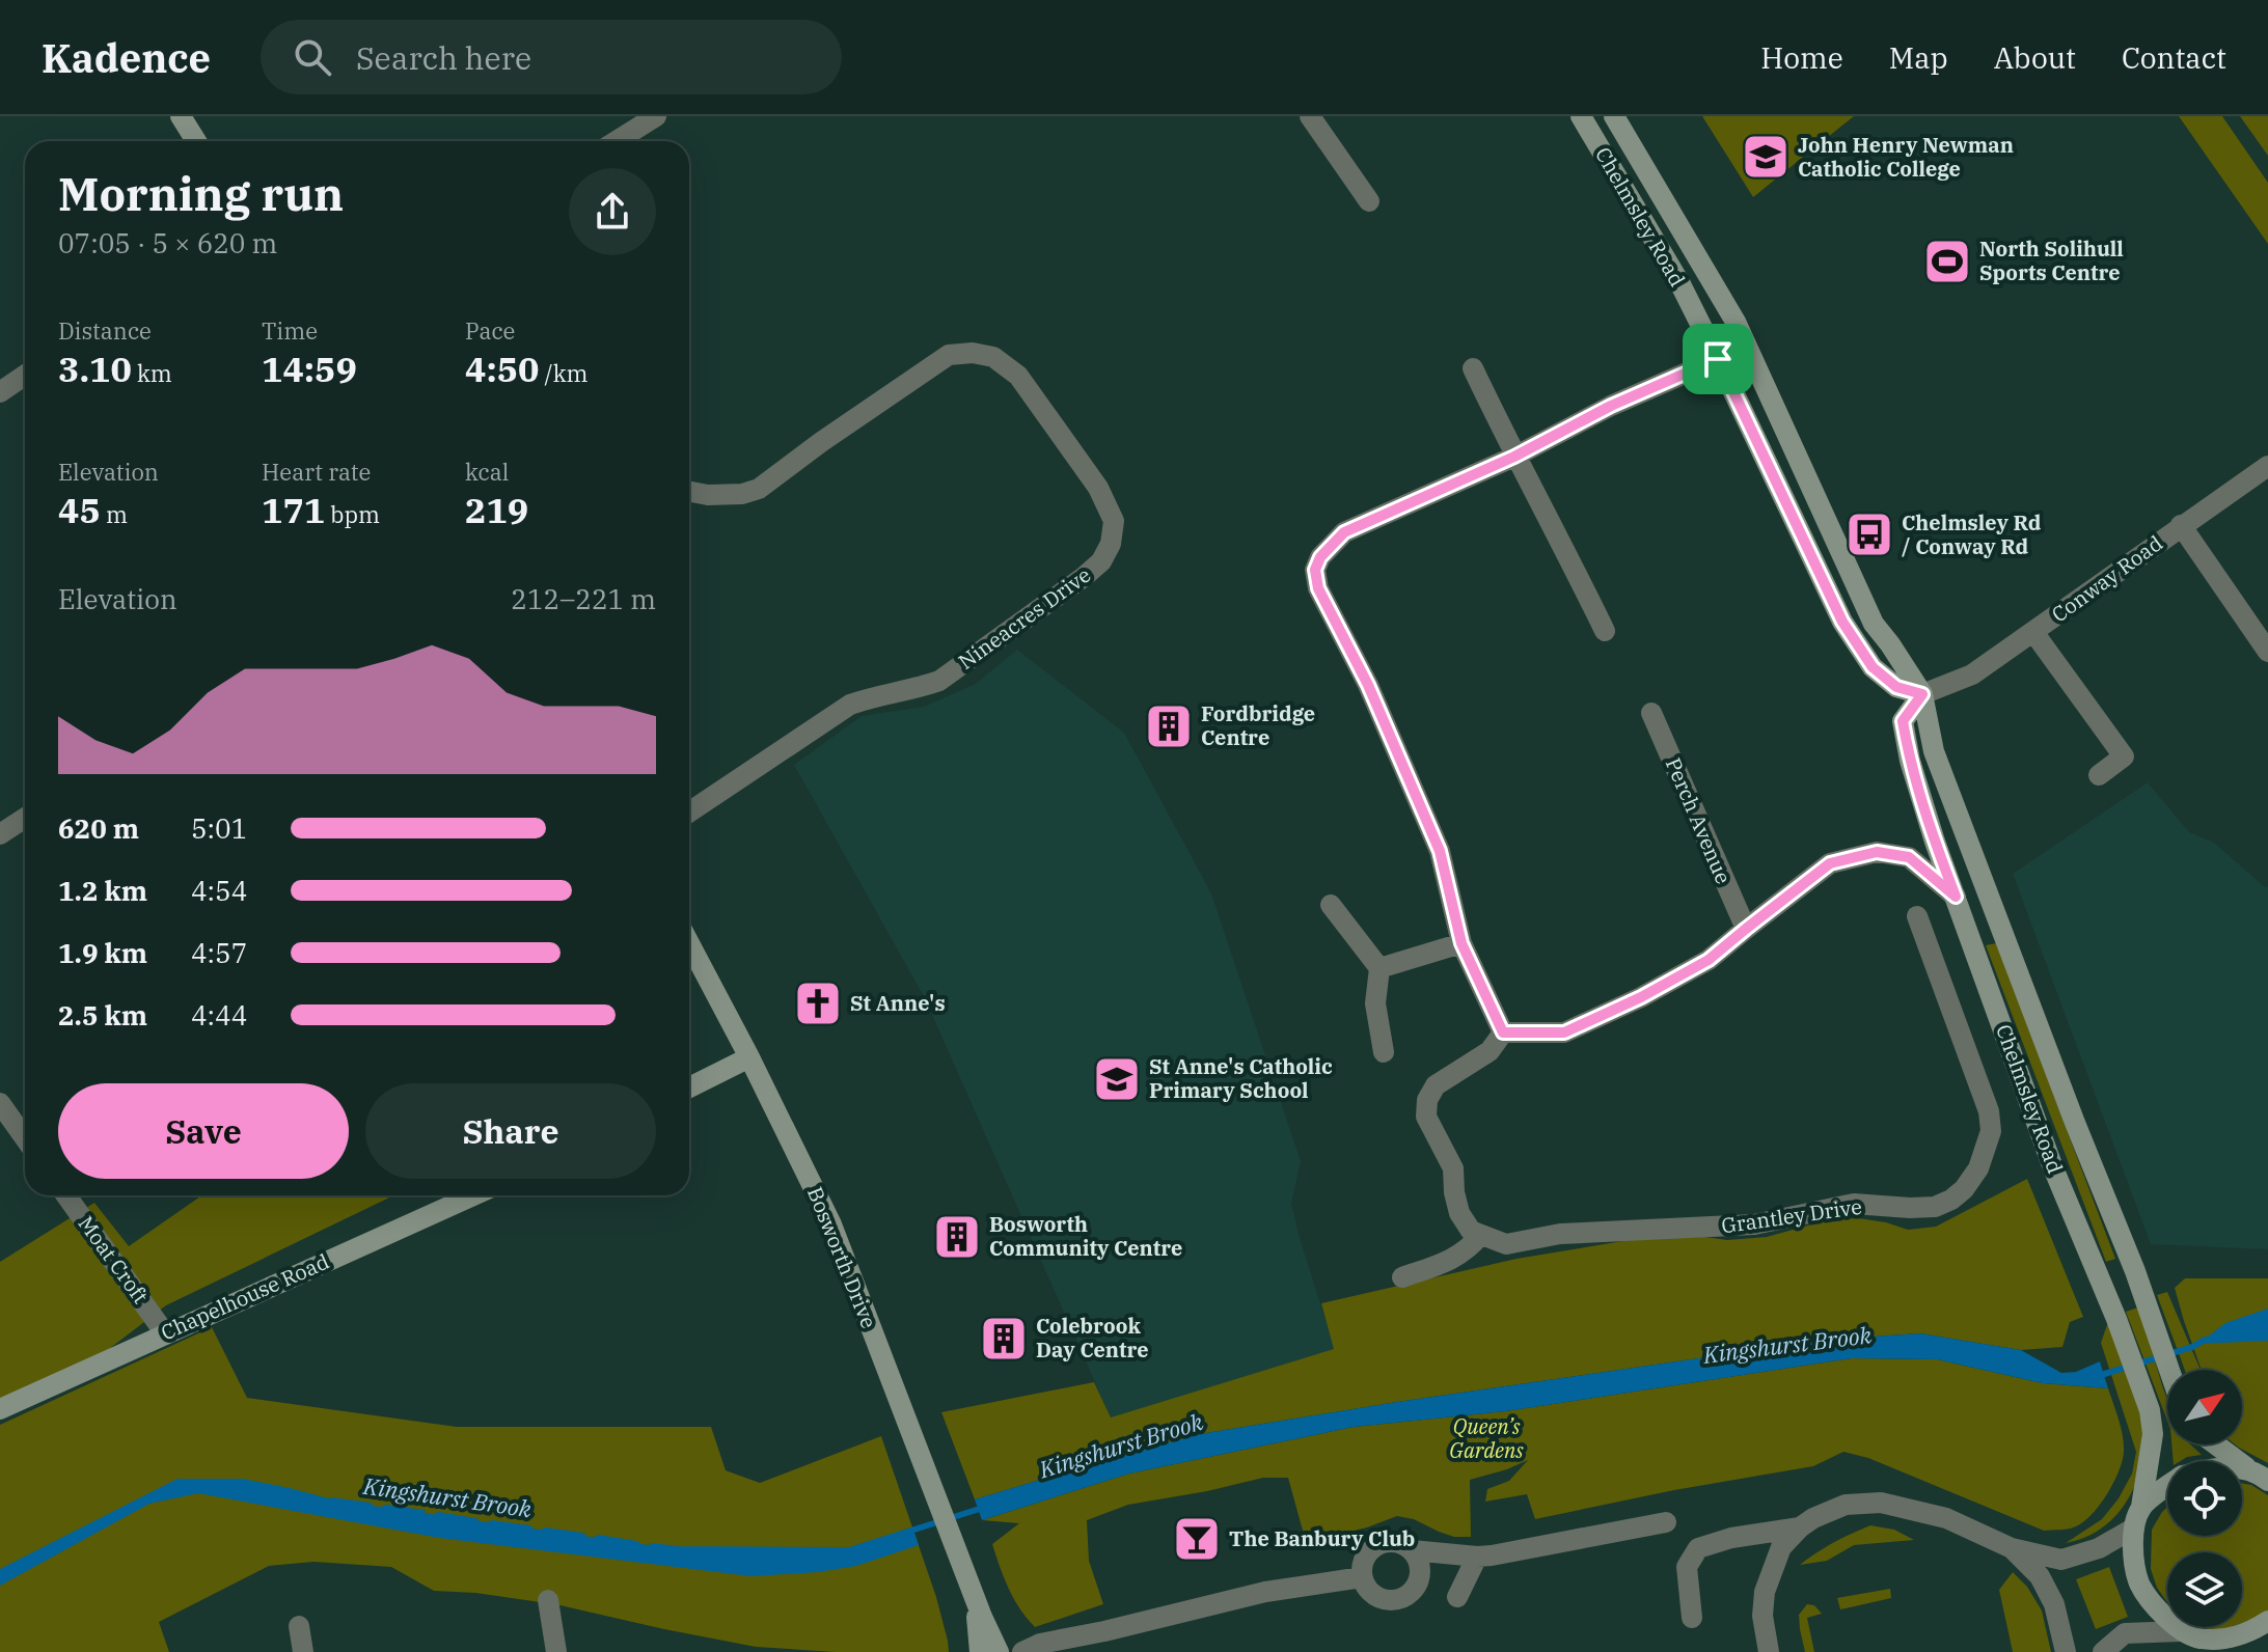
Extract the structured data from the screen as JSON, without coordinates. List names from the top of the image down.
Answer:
{
  "streets": {
    "street": [
      "Chelmsley Road",
      "Conway Road",
      "Nineacres Drive",
      "Perch Avenue",
      "Grantley Drive",
      "Bosworth Drive",
      "Moat Croft",
      "Chapelhouse Road"
    ]
  },
  "crossings": [
    ["Chelmsley Road", "Conway Road"],
    ["Moat Croft", "Chapelhouse Road"]
  ],
  "water": ["Kingshurst Brook"],
  "parks": ["Queen’s Gardens"],
  "places": {
    "school or university": ["John Henry Newman Catholic College", "St Anne's Catholic Primary School"],
    "sports": ["North Solihull Sports Centre"],
    "bus stop": ["Chelmsley Rd / Conway Rd"],
    "building": ["Fordbridge Centre", "Bosworth Community Centre", "Colebrook Day Centre"],
    "church": ["St Anne's"],
    "bar": ["The Banbury Club"]
  },
  "north": "top right",
  "page": {
    "header": "Kadence",
    "search": "Search here",
    "nav": [
      "Home",
      "Map",
      "About",
      "Contact"
    ],
    "heading": ["Morning run", "07:05 · 5 × 620 m"],
    "stats": [
      ["Distance", "3.10 km"],
      ["Time", "14:59"],
      ["Pace", "4:50 /km"],
      ["Elevation", "45 m"],
      ["Heart rate", "171 bpm"],
      ["kcal", "219"]
    ],
    "chart": ["Elevation", "212–221 m"],
    "list": [
      {
        "name": "620 m",
        "note": "5:01"
      },
      {
        "name": "1.2 km",
        "note": "4:54"
      },
      {
        "name": "1.9 km",
        "note": "4:57"
      },
      {
        "name": "2.5 km",
        "note": "4:44"
      }
    ],
    "buttons": ["Save", "Share"]
  }
}
